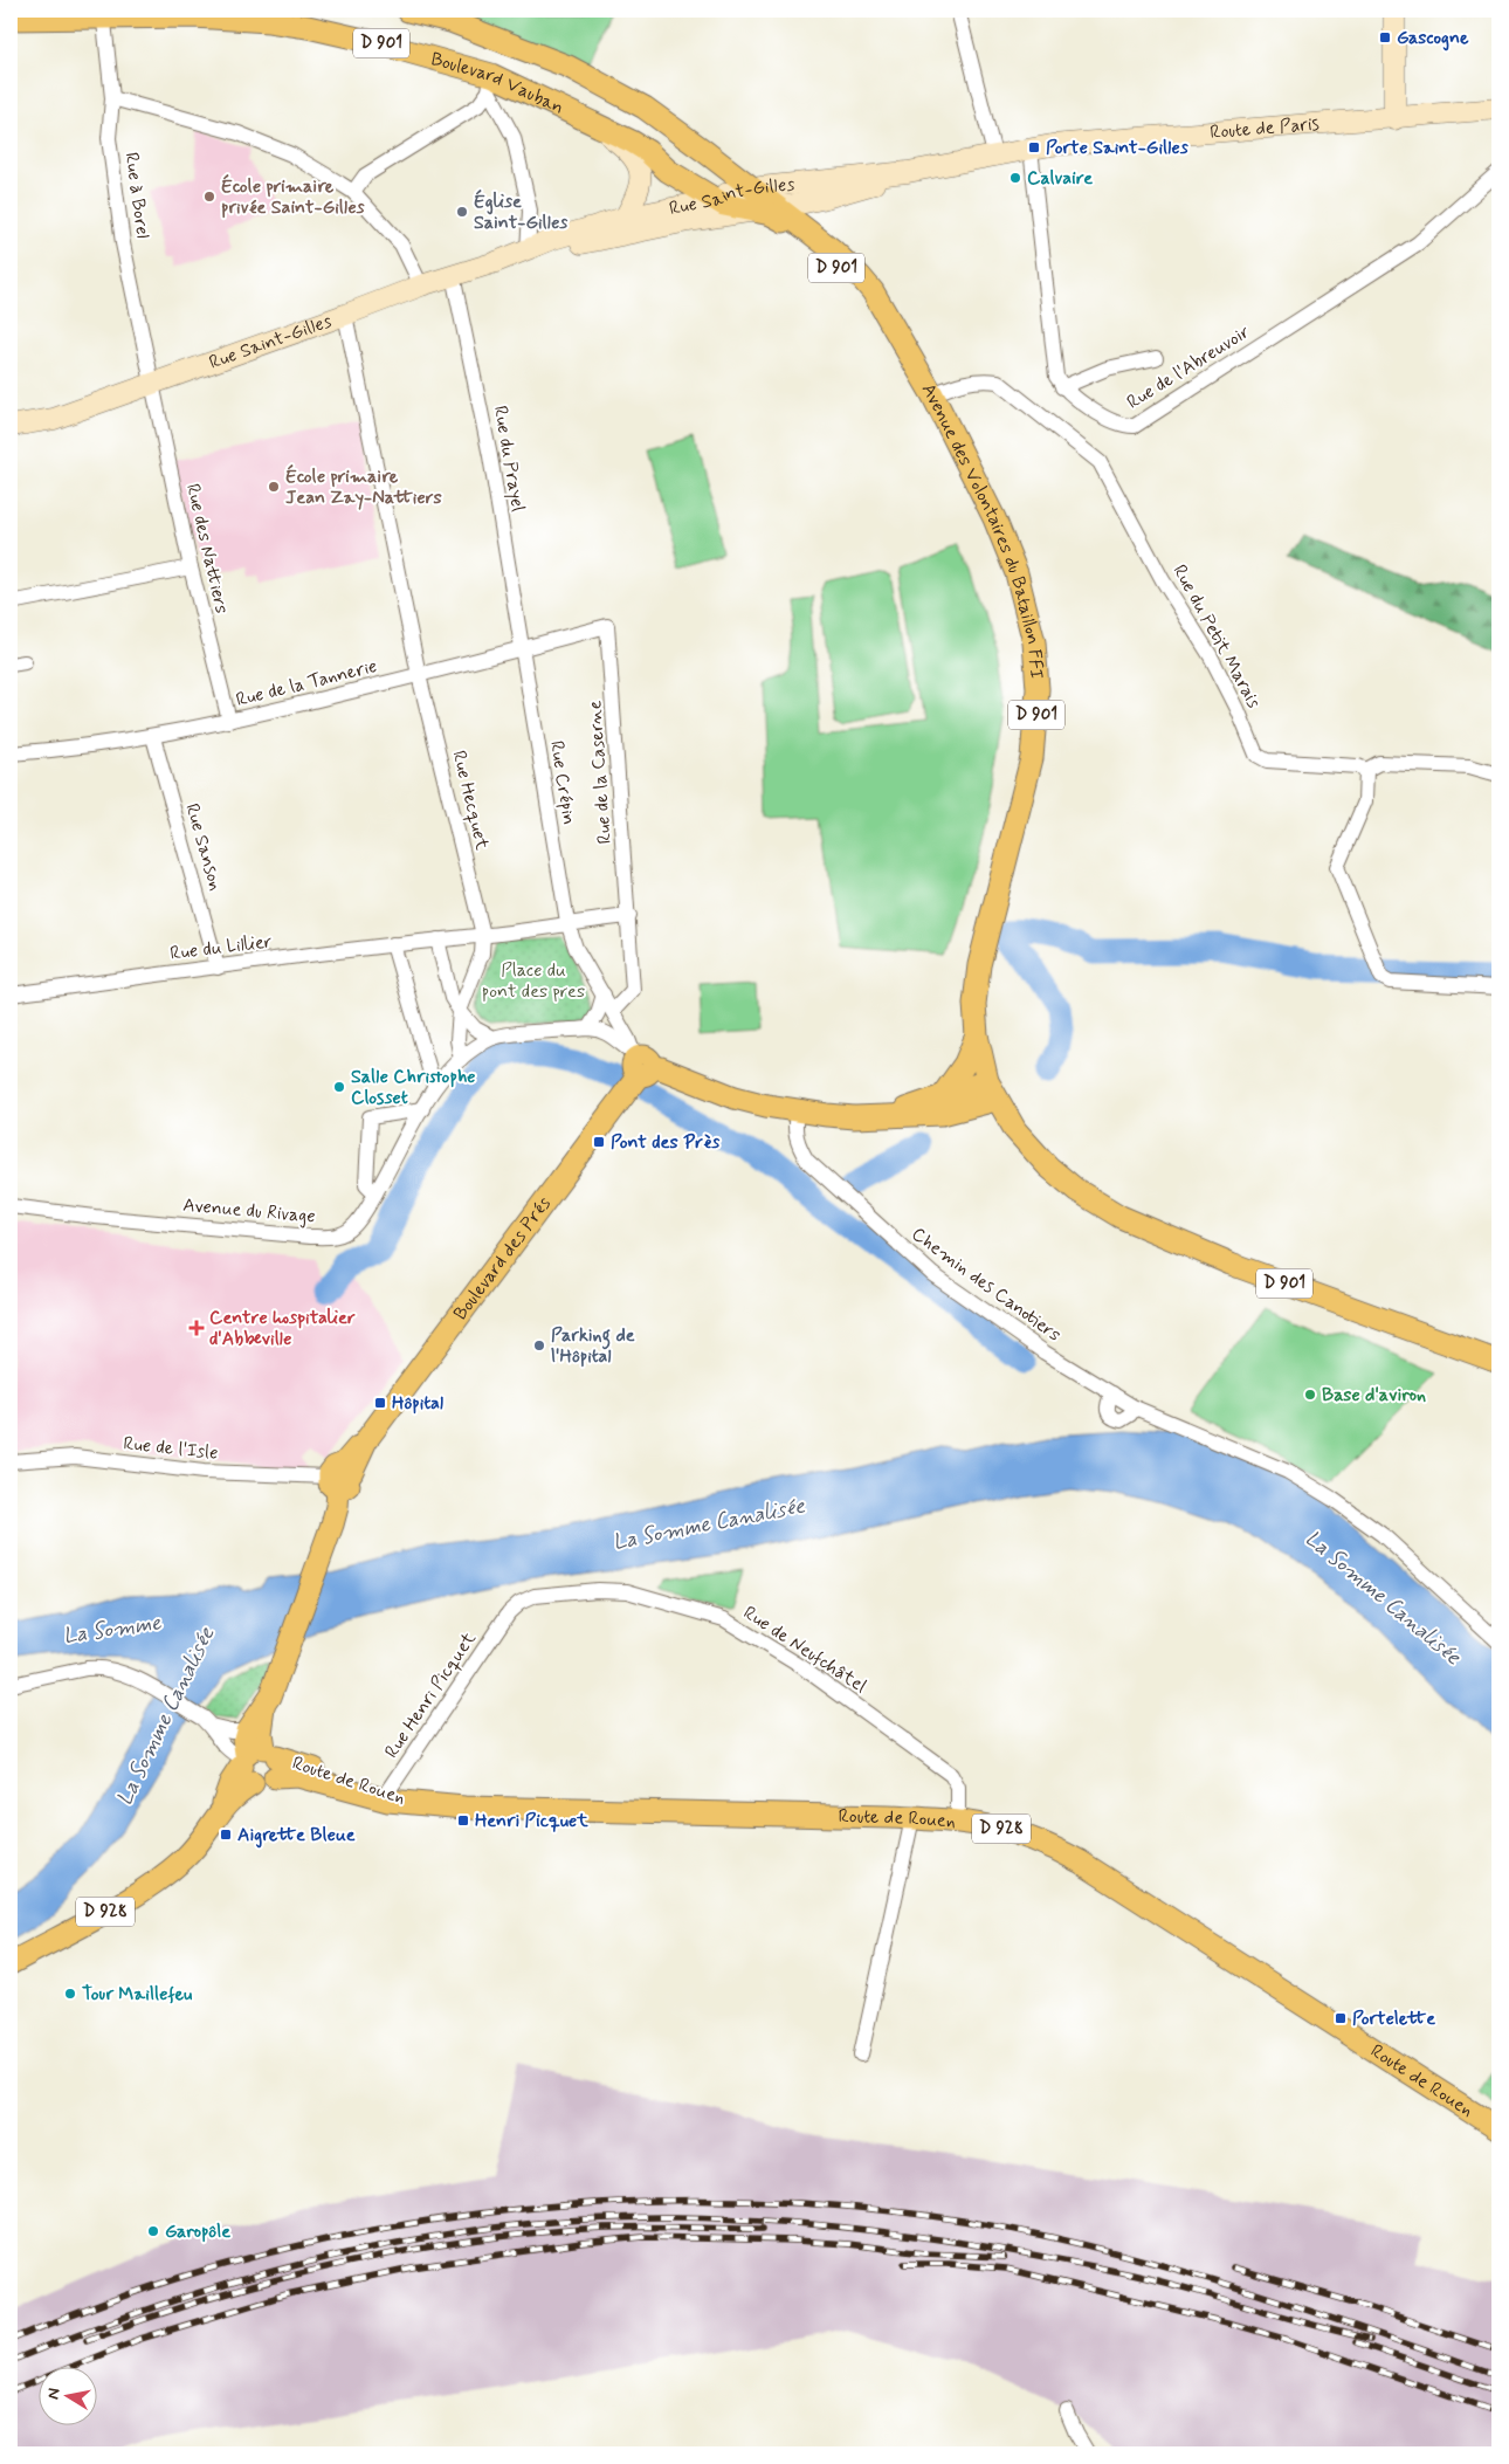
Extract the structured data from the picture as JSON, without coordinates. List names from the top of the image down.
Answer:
{
  "streets": {
    "main road": [
      "D 901",
      "Boulevard Vauban",
      "Avenue des Volontaires du Bataillon FFI",
      "Boulevard des Prés",
      "Route de Rouen",
      "D 928"
    ],
    "street": [
      "Route de Paris",
      "Rue à Borel",
      "Rue Saint-Gilles",
      "Rue de l'Abreuvoir",
      "Rue du Prayel",
      "Rue des Nattiers",
      "Rue du Petit Marais",
      "Rue de la Tannerie",
      "Rue de la Caserne",
      "Rue Crépin",
      "Rue Hecquet",
      "Rue Sanson",
      "Rue du Lillier",
      "Avenue du Rivage",
      "Chemin des Canotiers",
      "Rue de l'Isle",
      "Rue de Neufchâtel",
      "Rue Henri Picquet"
    ]
  },
  "crossings": [
    ["D 901", "Avenue des Volontaires du Bataillon FFI"],
    ["Boulevard Vauban", "Rue à Borel"],
    ["Boulevard Vauban", "Rue Saint-Gilles"],
    ["Boulevard Vauban", "Avenue des Volontaires du Bataillon FFI"],
    ["Route de Paris", "Rue Saint-Gilles"],
    ["Rue à Borel", "Rue Saint-Gilles"],
    ["Rue à Borel", "Rue des Nattiers"],
    ["Rue Saint-Gilles", "Rue du Prayel"],
    ["Rue Saint-Gilles", "Avenue des Volontaires du Bataillon FFI"],
    ["Rue Saint-Gilles", "Rue des Nattiers"],
    ["Rue Saint-Gilles", "Rue Hecquet"],
    ["Rue du Prayel", "Rue de la Tannerie"],
    ["Rue du Prayel", "Rue Crépin"],
    ["Avenue des Volontaires du Bataillon FFI", "Rue du Petit Marais"],
    ["Rue des Nattiers", "Rue de la Tannerie"],
    ["Rue de la Tannerie", "Rue de la Caserne"],
    ["Rue de la Tannerie", "Rue Crépin"],
    ["Rue de la Tannerie", "Rue Hecquet"],
    ["Rue de la Tannerie", "Rue Sanson"],
    ["Rue de la Caserne", "Rue Crépin"],
    ["Rue de la Caserne", "Rue du Lillier"],
    ["Rue Crépin", "Rue du Lillier"],
    ["Rue Crépin", "Boulevard des Prés"],
    ["Rue Hecquet", "Rue du Lillier"],
    ["Rue Sanson", "Rue du Lillier"],
    ["Boulevard des Prés", "Rue de l'Isle"],
    ["Boulevard des Prés", "Route de Rouen"],
    ["Boulevard des Prés", "D 928"],
    ["Rue de Neufchâtel", "Rue Henri Picquet"],
    ["Rue de Neufchâtel", "Route de Rouen"],
    ["Rue Henri Picquet", "Route de Rouen"],
    ["Route de Rouen", "D 928"]
  ],
  "water": ["La Somme Canalisée", "La Somme"],
  "parks": ["Place du pont des pres"],
  "places": {
    "transit": [
      "Gascogne",
      "Porte Saint-Gilles",
      "Pont des Près",
      "Hôpital",
      "Henri Picquet",
      "Aigrette Bleue",
      "Portelette"
    ],
    "other": [
      "Calvaire",
      "École primaire privée Saint-Gilles",
      "Église Saint-Gilles",
      "École primaire Jean Zay-Nattiers",
      "Salle Christophe Closset",
      "Parking de l'Hôpital",
      "Base d'aviron",
      "Tour Maillefeu",
      "Garopôle"
    ],
    "health": ["Centre hospitalier d'Abbeville"]
  },
  "north": "left"
}
